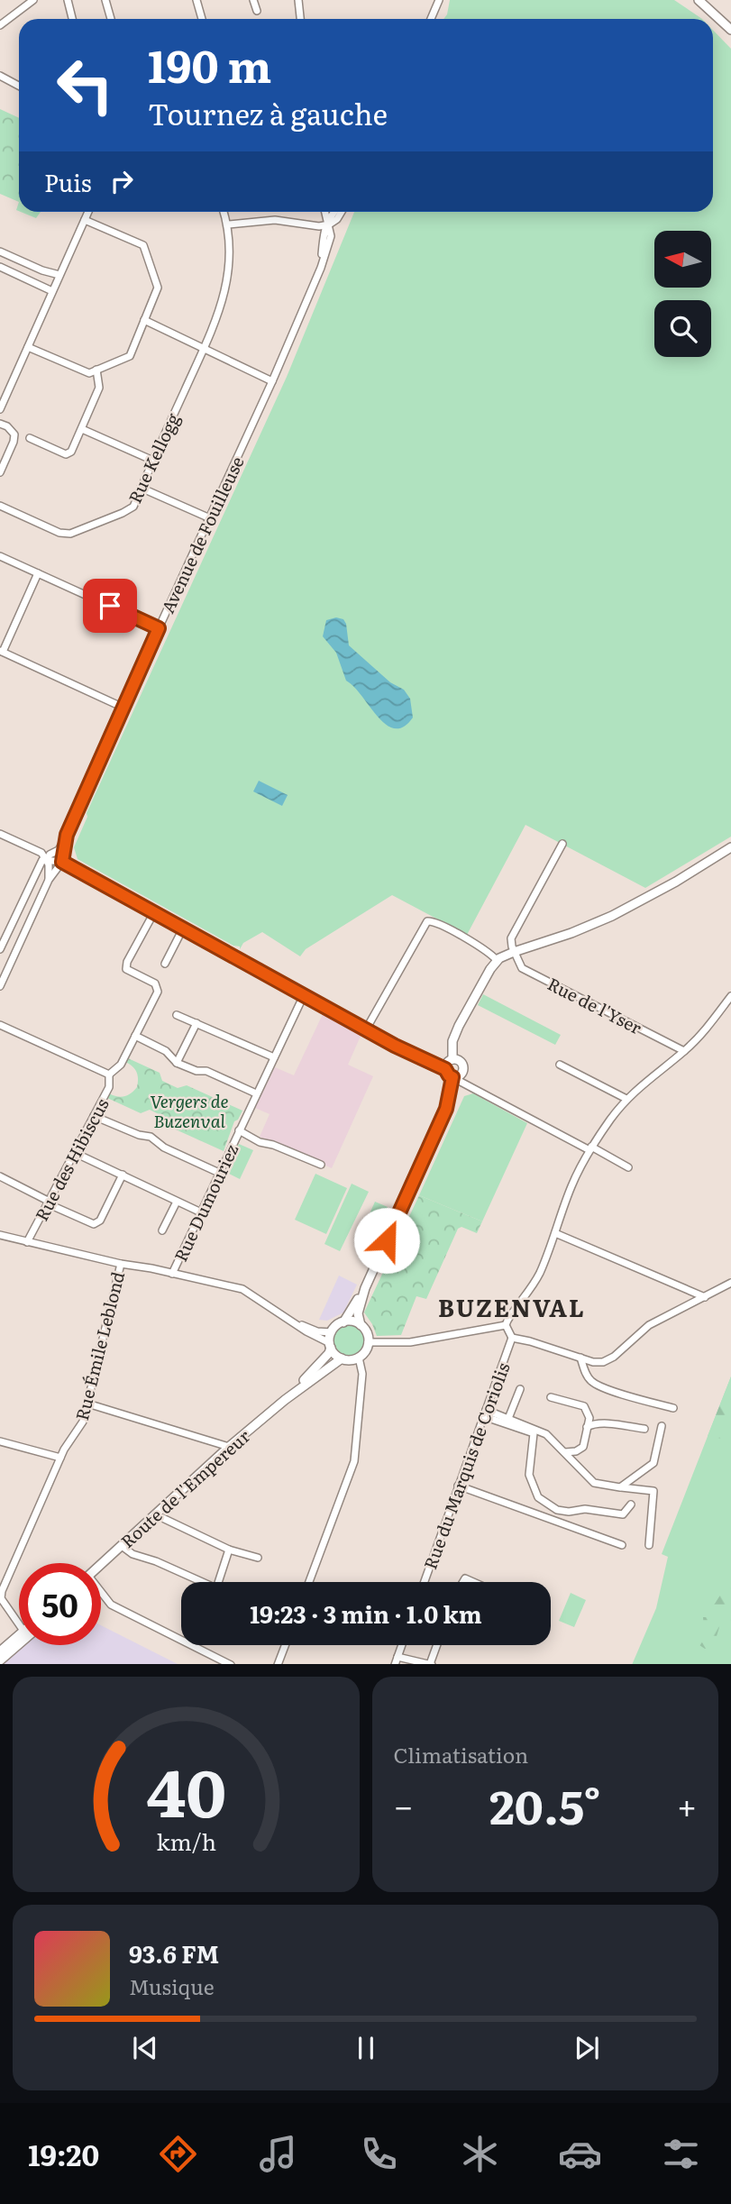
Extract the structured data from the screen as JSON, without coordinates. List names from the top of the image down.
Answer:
{
  "streets": {
    "main road": ["Route de l'Empereur"],
    "street": [
      "Rue Kellogg",
      "Avenue de Fouilleuse",
      "Rue de l'Yser",
      "Rue des Hibiscus",
      "Rue Dumouriez",
      "Rue Émile Leblond",
      "Rue du Marquis de Coriolis"
    ]
  },
  "districts": ["BUZENVAL"],
  "parks": ["Vergers de Buzenval"],
  "north": "left",
  "page": {
    "turn": ["190 m", "Tournez à gauche"],
    "then": "Puis",
    "limit": "50",
    "trip": "19:23 · 3 min · 1.0 km",
    "tile": "Climatisation",
    "heat": ["−", "20.5°", "+"],
    "song": ["93.6 FM", "Musique"],
    "tabs": "19:20",
    "gauge": ["40", "km/h"]
  }
}
